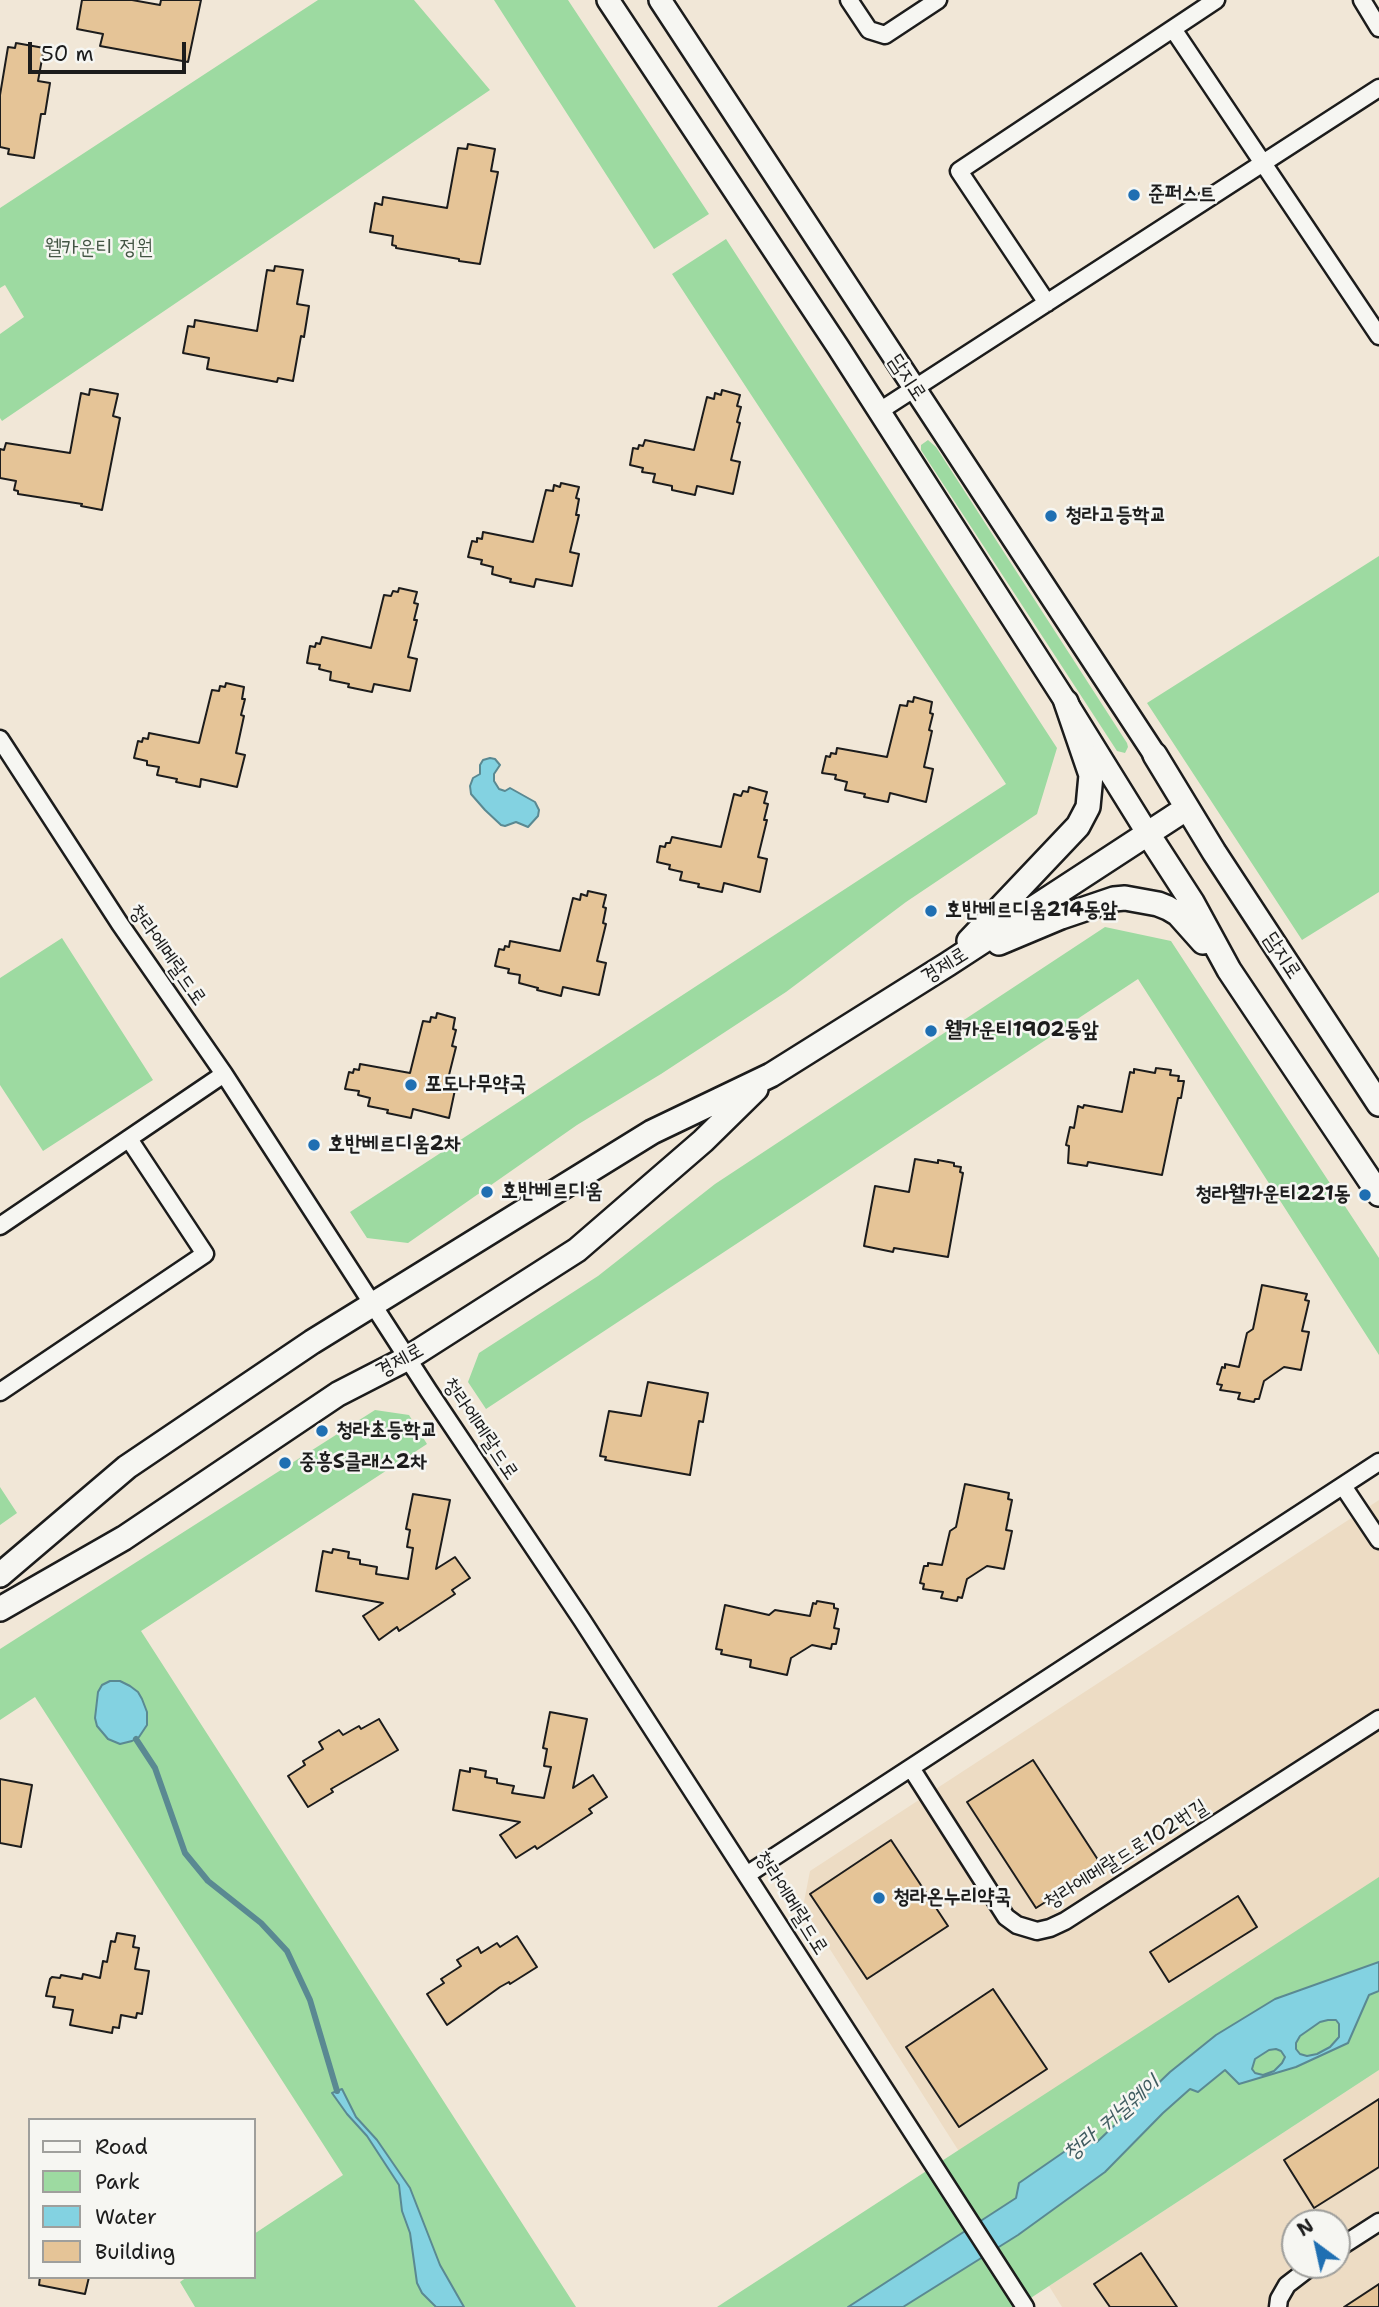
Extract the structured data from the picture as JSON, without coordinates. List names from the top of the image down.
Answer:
{
  "streets": {
    "main road": ["담지로", "경제로"],
    "street": ["청라에메랄드로", "청라에메랄드로102번길"]
  },
  "crossings": [
    ["담지로", "경제로"],
    ["청라에메랄드로", "경제로"]
  ],
  "water": ["청라 커널웨이"],
  "parks": ["웰카운티 정원"],
  "places": [
    "준퍼스트",
    "청라고등학교",
    "호반베르디움214동앞",
    "웰카운티1902동앞",
    "포도나무약국",
    "호반베르디움2차",
    "호반베르디움",
    "청라웰카운티221동",
    "청라초등학교",
    "중흥S클래스2차",
    "청라온누리약국"
  ],
  "legend": [
    "Road",
    "Park",
    "Water",
    "Building"
  ],
  "scale_bar": "50 m",
  "north": "top left"
}
